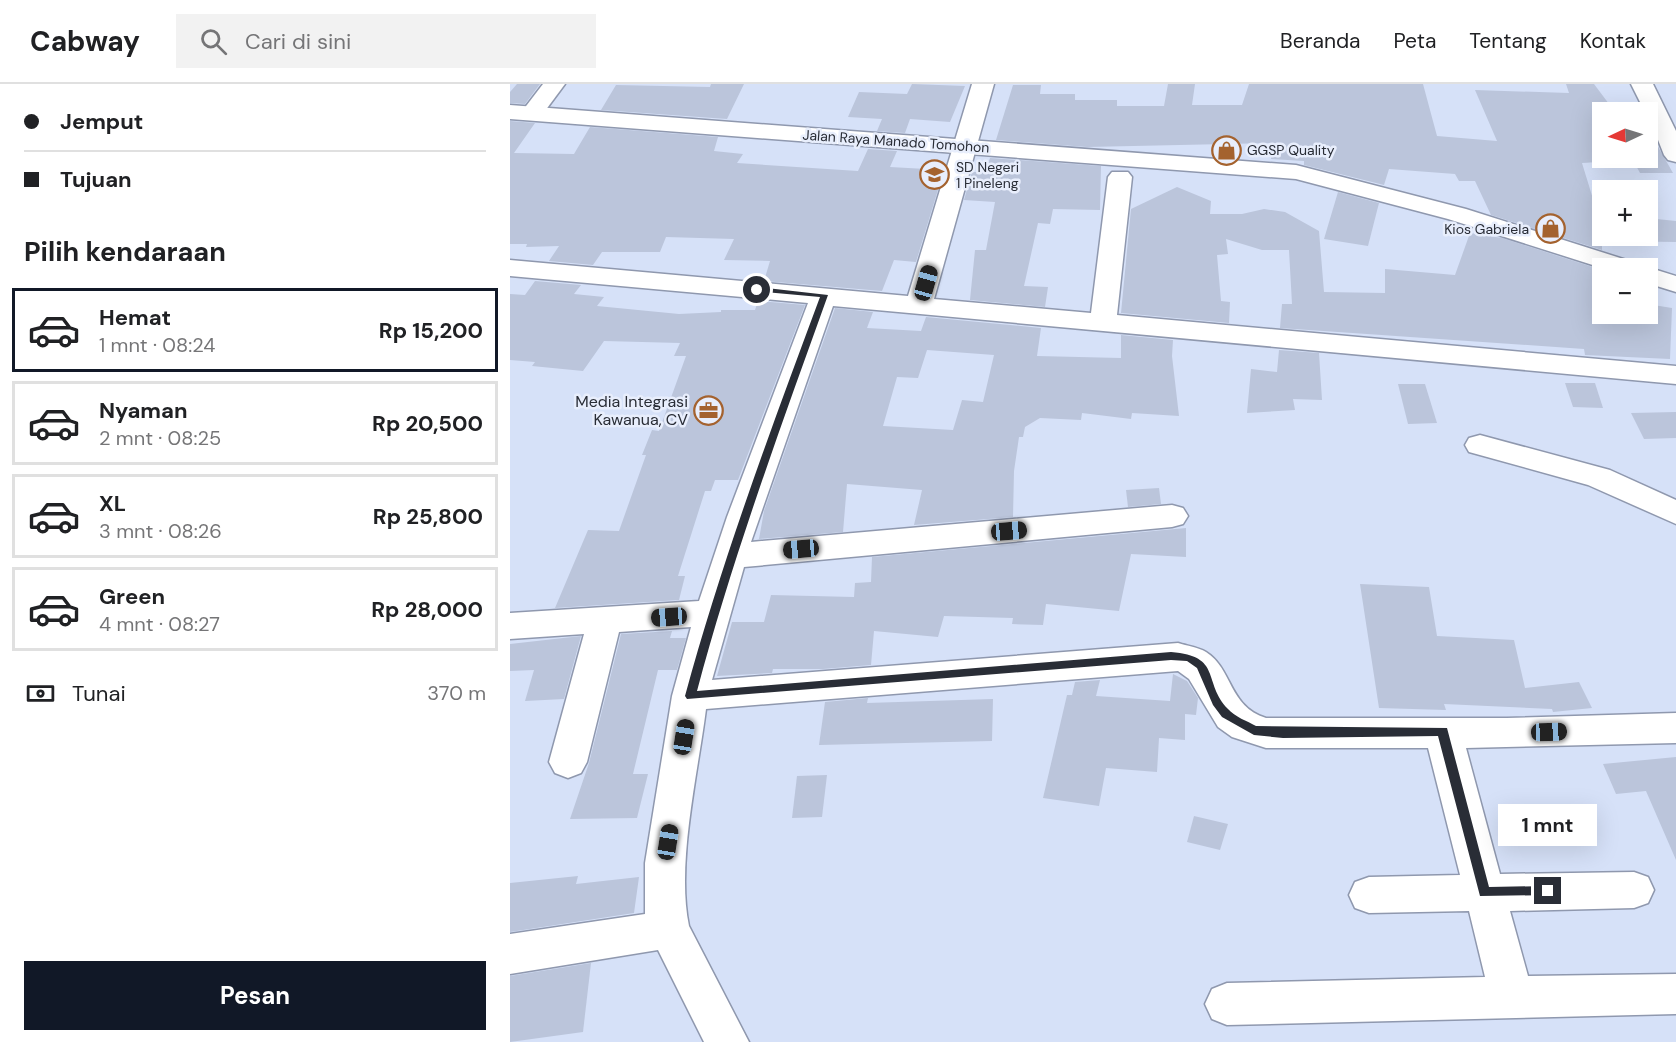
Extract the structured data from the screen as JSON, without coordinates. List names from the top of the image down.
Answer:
{
  "streets": {
    "main road": ["Jalan Raya Manado Tomohon"]
  },
  "places": {
    "shop": ["GGSP Quality", "Kios Gabriela"],
    "school or university": ["SD Negeri 1 Pineleng"],
    "office": ["Media Integrasi Kawanua, CV"]
  },
  "north": "left",
  "page": {
    "header": "Cabway",
    "search": "Cari di sini",
    "nav": [
      "Beranda",
      "Peta",
      "Tentang",
      "Kontak"
    ],
    "banner": ["Jemput", "Tujuan"],
    "map_buttons": ["+", "−"],
    "heading": "Pilih kendaraan",
    "list": [
      {
        "name": "Hemat",
        "note": "1 mnt · 08:24",
        "value": "Rp 15,200"
      },
      {
        "name": "Nyaman",
        "note": "2 mnt · 08:25",
        "value": "Rp 20,500"
      },
      {
        "name": "XL",
        "note": "3 mnt · 08:26",
        "value": "Rp 25,800"
      },
      {
        "name": "Green",
        "note": "4 mnt · 08:27",
        "value": "Rp 28,000"
      }
    ],
    "pay": ["Tunai", "370 m"],
    "bubble": "1 mnt",
    "buttons": "Pesan"
  }
}
